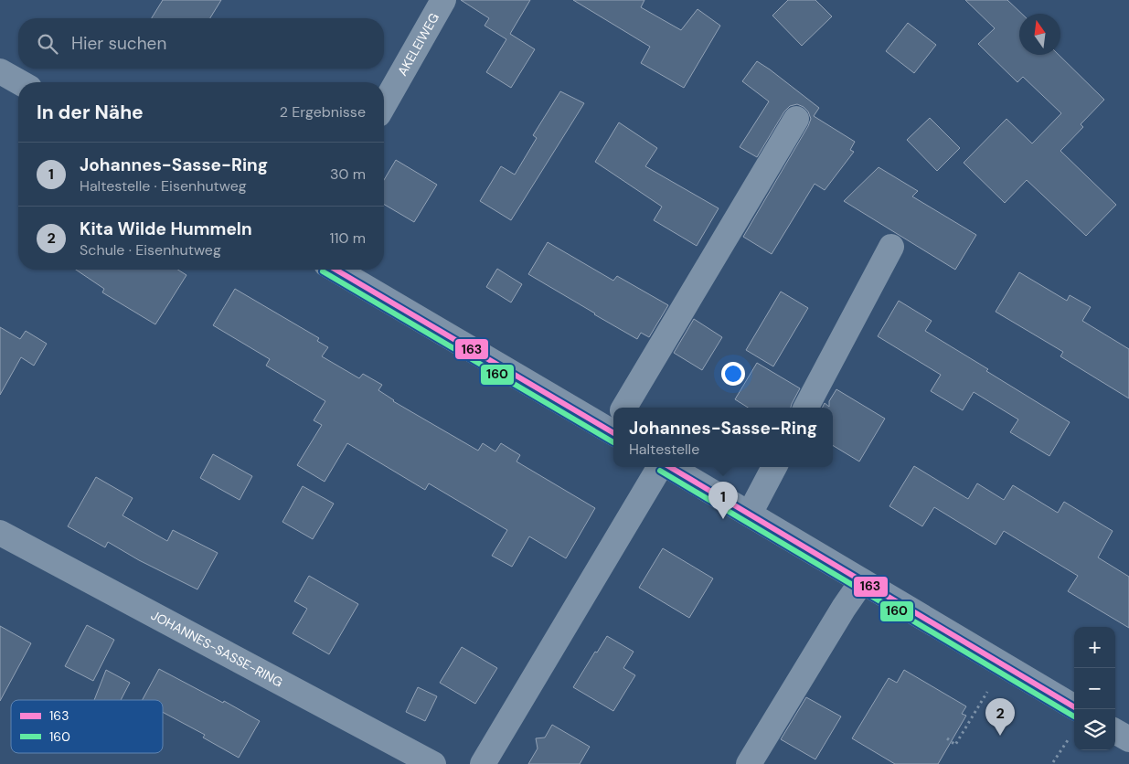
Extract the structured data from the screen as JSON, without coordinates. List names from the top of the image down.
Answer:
{
  "streets": {
    "street": ["AKELEIWEG", "JOHANNES-SASSE-RING"]
  },
  "lines": ["transit line 163", "transit line 160"],
  "legend": ["163", "160"],
  "north": "top",
  "page": {
    "search": "Hier suchen",
    "heading": ["In der Nähe", "2 Ergebnisse"],
    "list": [
      {
        "mark": "1",
        "name": "Johannes-Sasse-Ring",
        "note": "Haltestelle · Eisenhutweg",
        "value": "30 m"
      },
      {
        "mark": "2",
        "name": "Kita Wilde Hummeln",
        "note": "Schule · Eisenhutweg",
        "value": "110 m"
      }
    ],
    "popup": ["Johannes-Sasse-Ring", "Haltestelle"],
    "pins": ["1", "2"],
    "map_buttons": ["+", "−"]
  }
}
